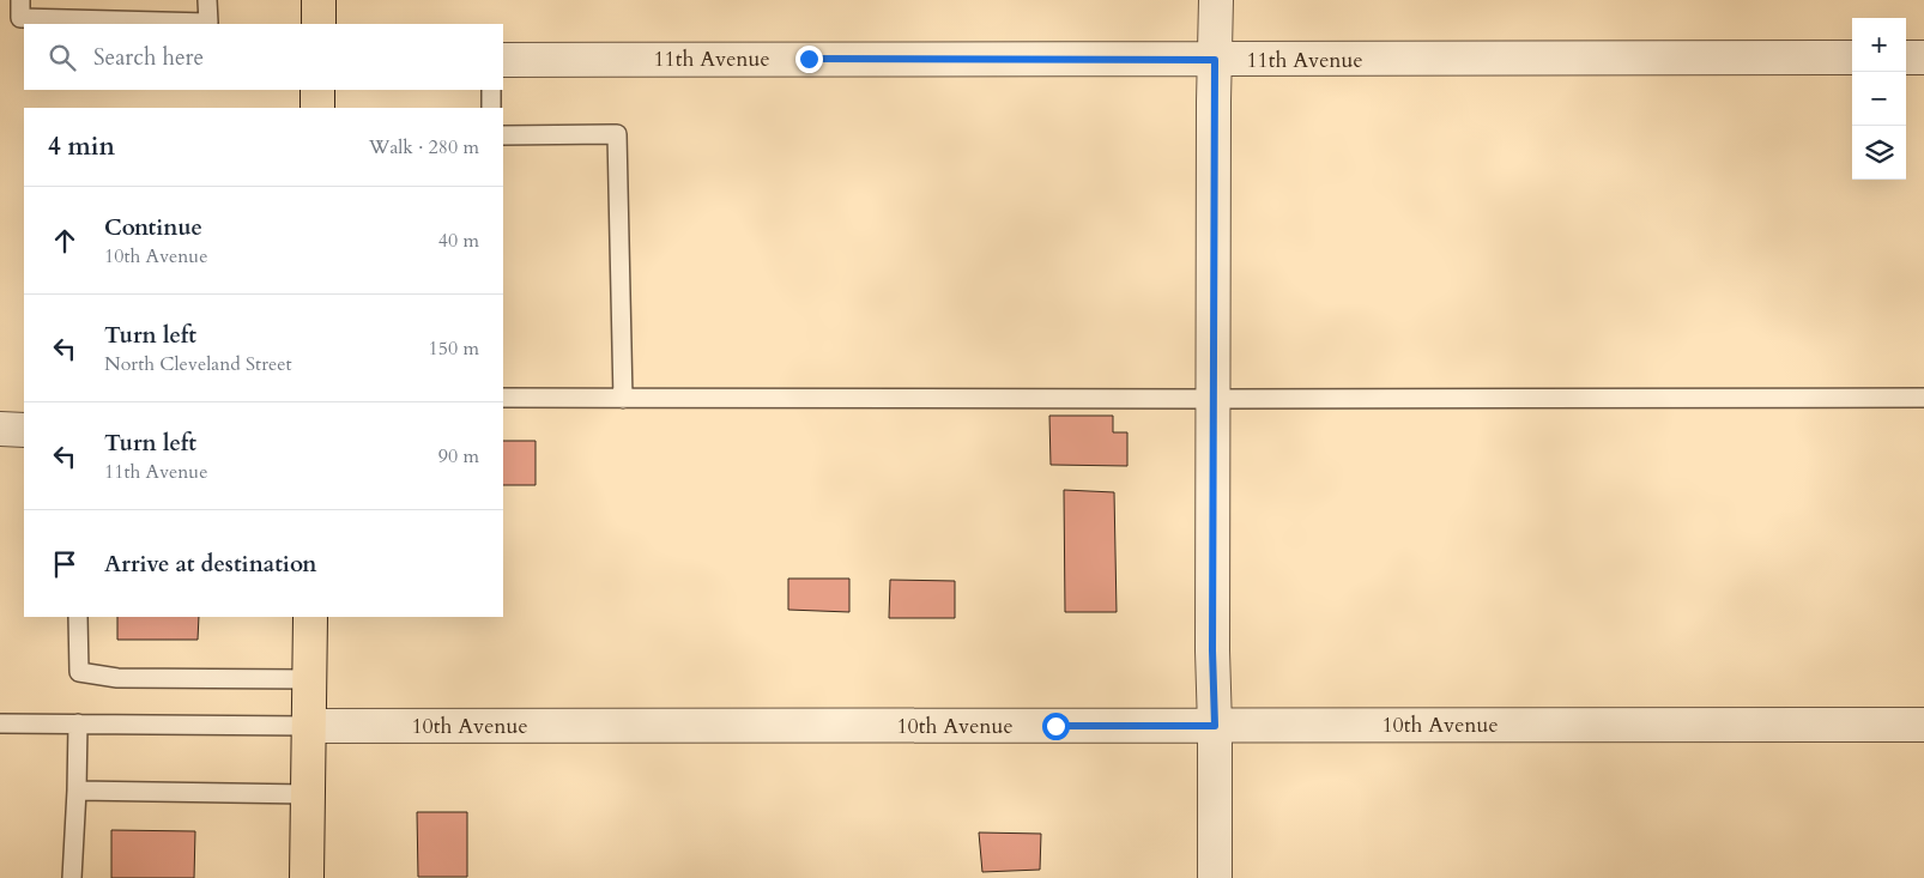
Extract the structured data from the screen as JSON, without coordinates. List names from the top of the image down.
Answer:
{
  "streets": {
    "street": ["11th Avenue", "10th Avenue"]
  },
  "page": {
    "map_buttons": ["+", "−"],
    "search": "Search here",
    "heading": ["4 min", "Walk · 280 m"],
    "list": [
      ["Continue", "10th Avenue", "40 m"],
      ["Turn left", "North Cleveland Street", "150 m"],
      ["Turn left", "11th Avenue", "90 m"],
      "Arrive at destination"
    ]
  }
}
